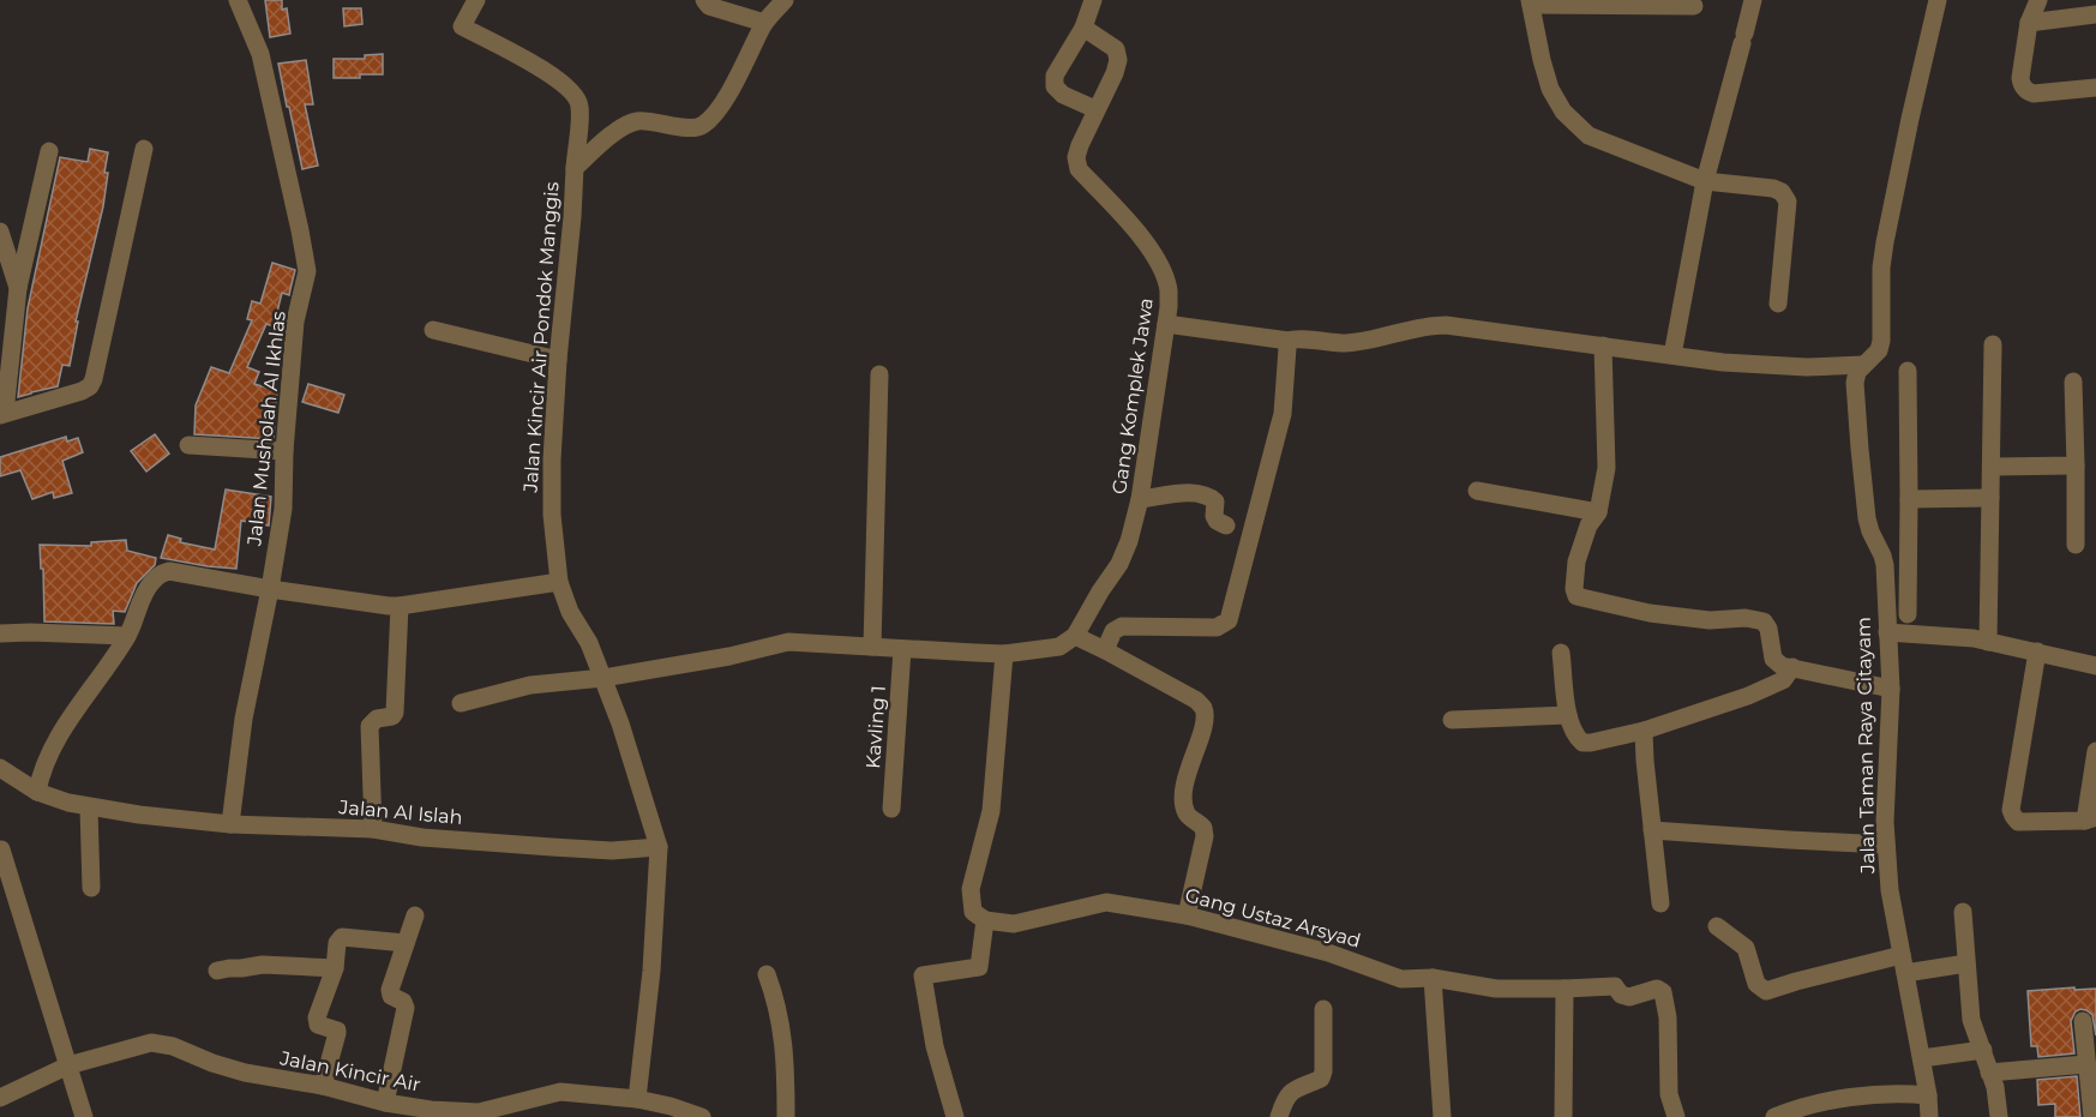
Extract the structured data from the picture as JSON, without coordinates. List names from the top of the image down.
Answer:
{
  "streets": {
    "street": [
      "Jalan Kincir Air Pondok Manggis",
      "Gang Komplek Jawa",
      "Jalan Musholah Al Ikhlas",
      "Kavling 1",
      "Jalan Taman Raya Citayam",
      "Jalan Al Islah",
      "Gang Ustaz Arsyad",
      "Jalan Kincir Air"
    ]
  },
  "crossings": [
    ["Jalan Kincir Air Pondok Manggis", "Jalan Al Islah"],
    ["Jalan Musholah Al Ikhlas", "Jalan Al Islah"]
  ]
}
